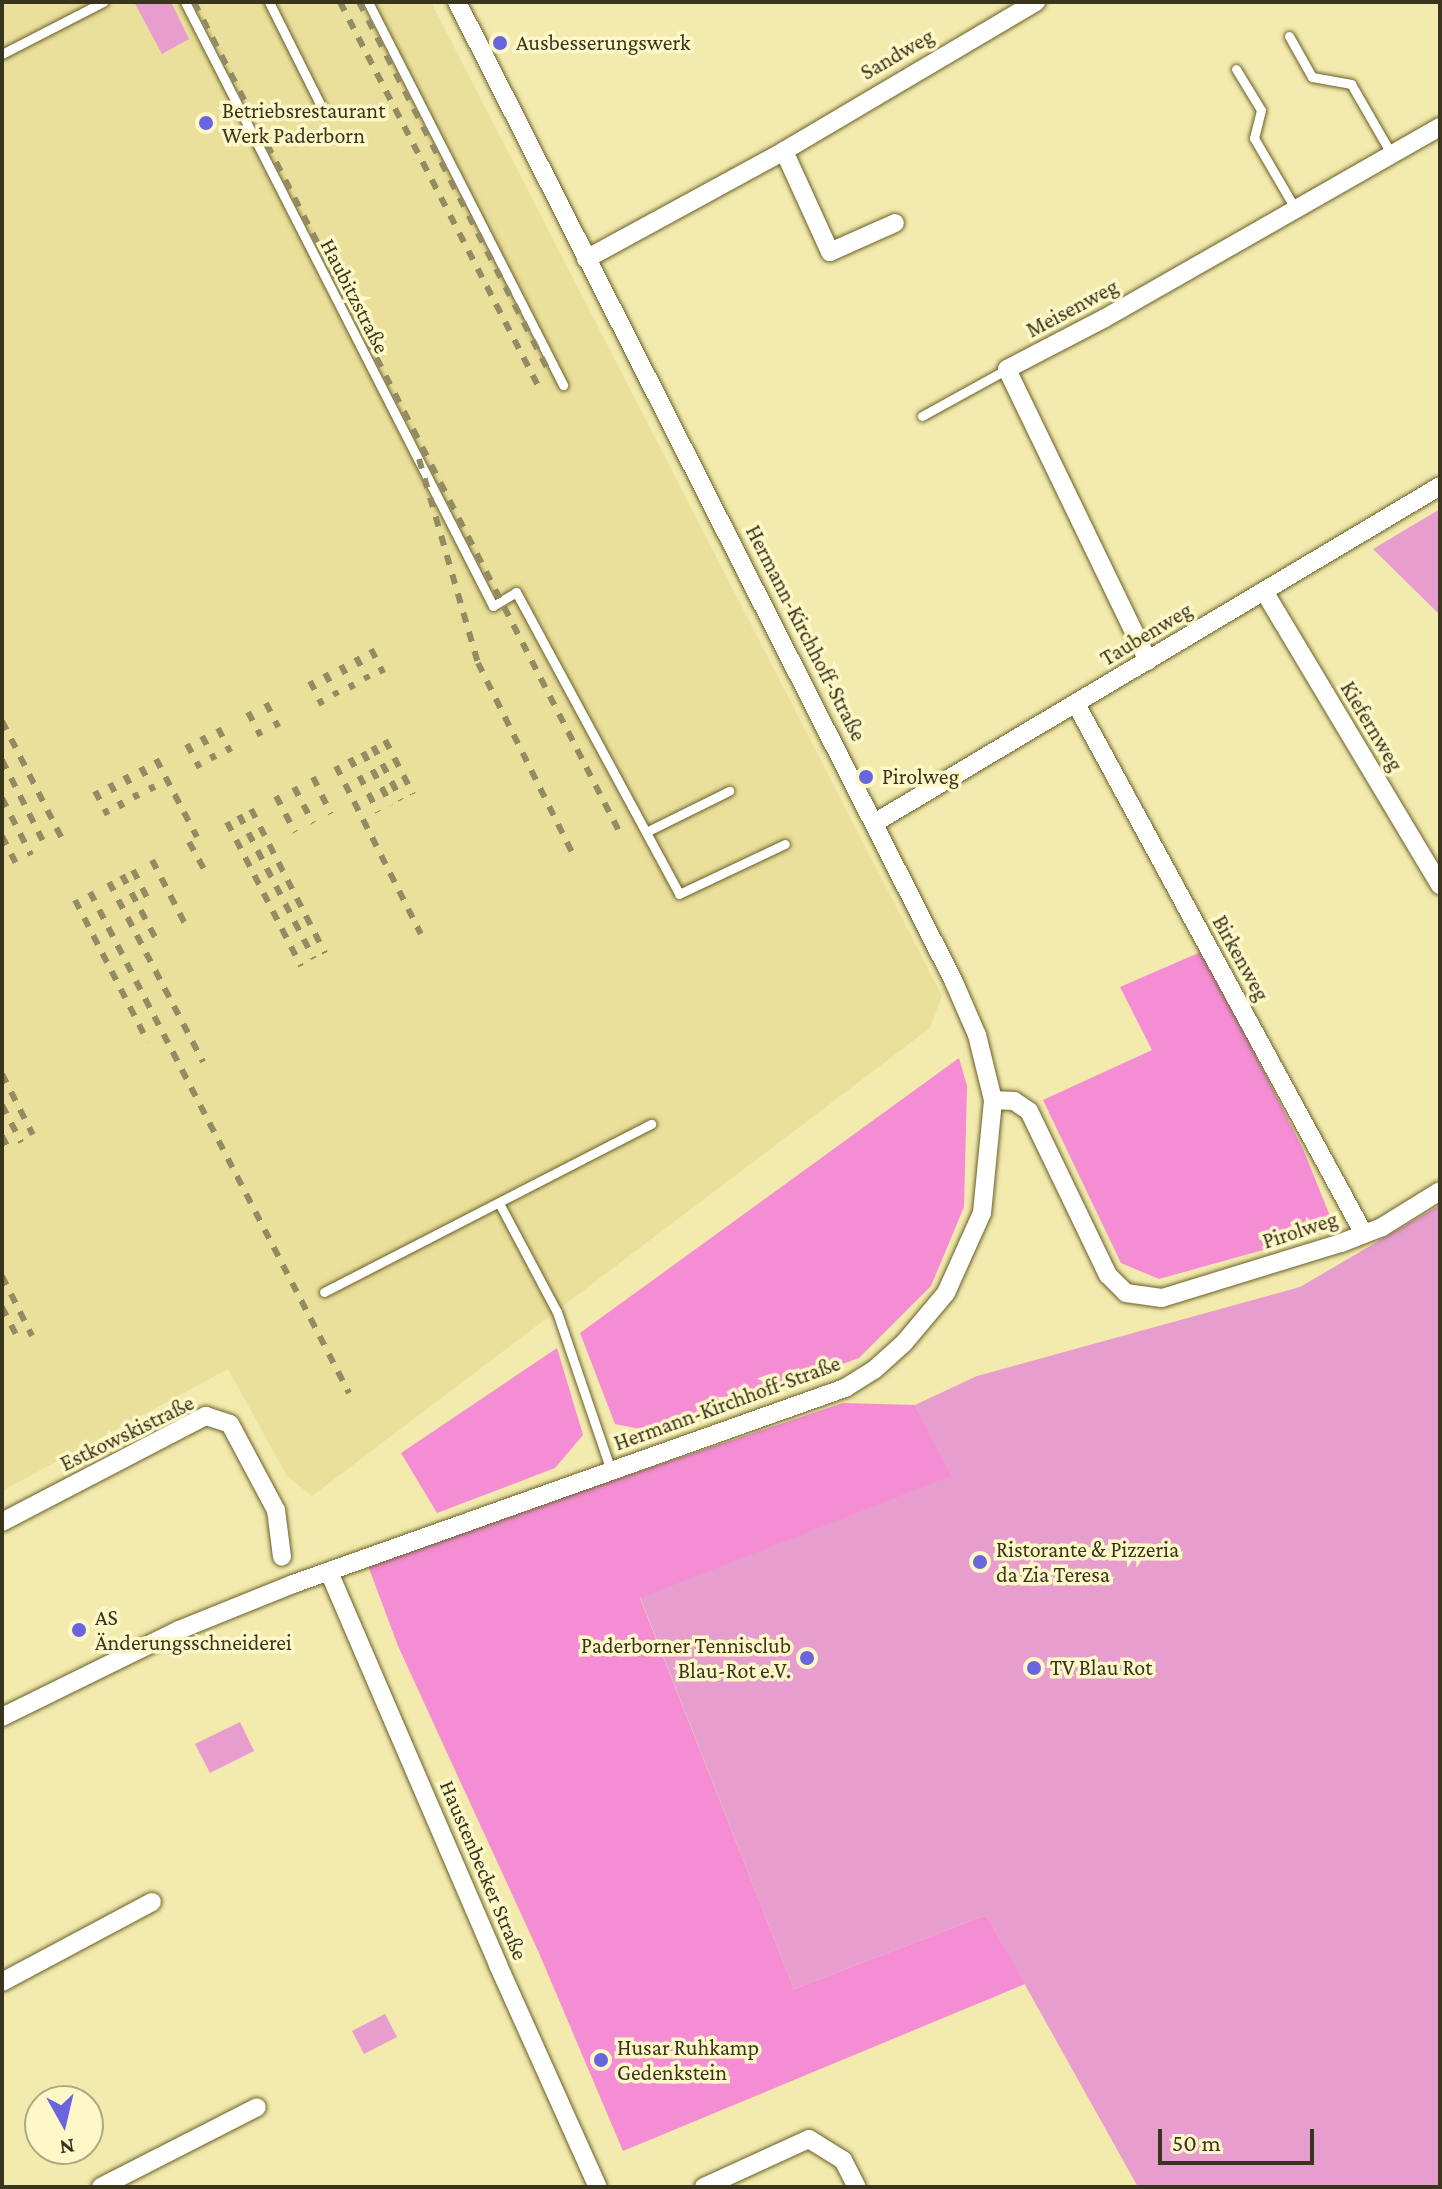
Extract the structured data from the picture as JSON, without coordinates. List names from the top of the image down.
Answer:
{
  "streets": {
    "street": [
      "Sandweg",
      "Meisenweg",
      "Hermann-Kirchhoff-Straße",
      "Taubenweg",
      "Kiefernweg",
      "Birkenweg",
      "Pirolweg",
      "Estkowskistraße",
      "Haustenbecker Straße"
    ],
    "lane": ["Haubitzstraße"]
  },
  "crossings": [
    ["Sandweg", "Hermann-Kirchhoff-Straße"],
    ["Hermann-Kirchhoff-Straße", "Taubenweg"],
    ["Hermann-Kirchhoff-Straße", "Pirolweg"],
    ["Hermann-Kirchhoff-Straße", "Haustenbecker Straße"],
    ["Taubenweg", "Kiefernweg"],
    ["Taubenweg", "Birkenweg"],
    ["Birkenweg", "Pirolweg"]
  ],
  "places": [
    "Ausbesserungswerk",
    "Betriebsrestaurant Werk Paderborn",
    "Pirolweg",
    "Ristorante & Pizzeria da Zia Teresa",
    "AS Änderungsschneiderei",
    "Paderborner Tennisclub Blau-Rot e.V.",
    "TV Blau Rot",
    "Husar Ruhkamp Gedenkstein"
  ],
  "scale_bar": "50 m",
  "north": "bottom"
}
